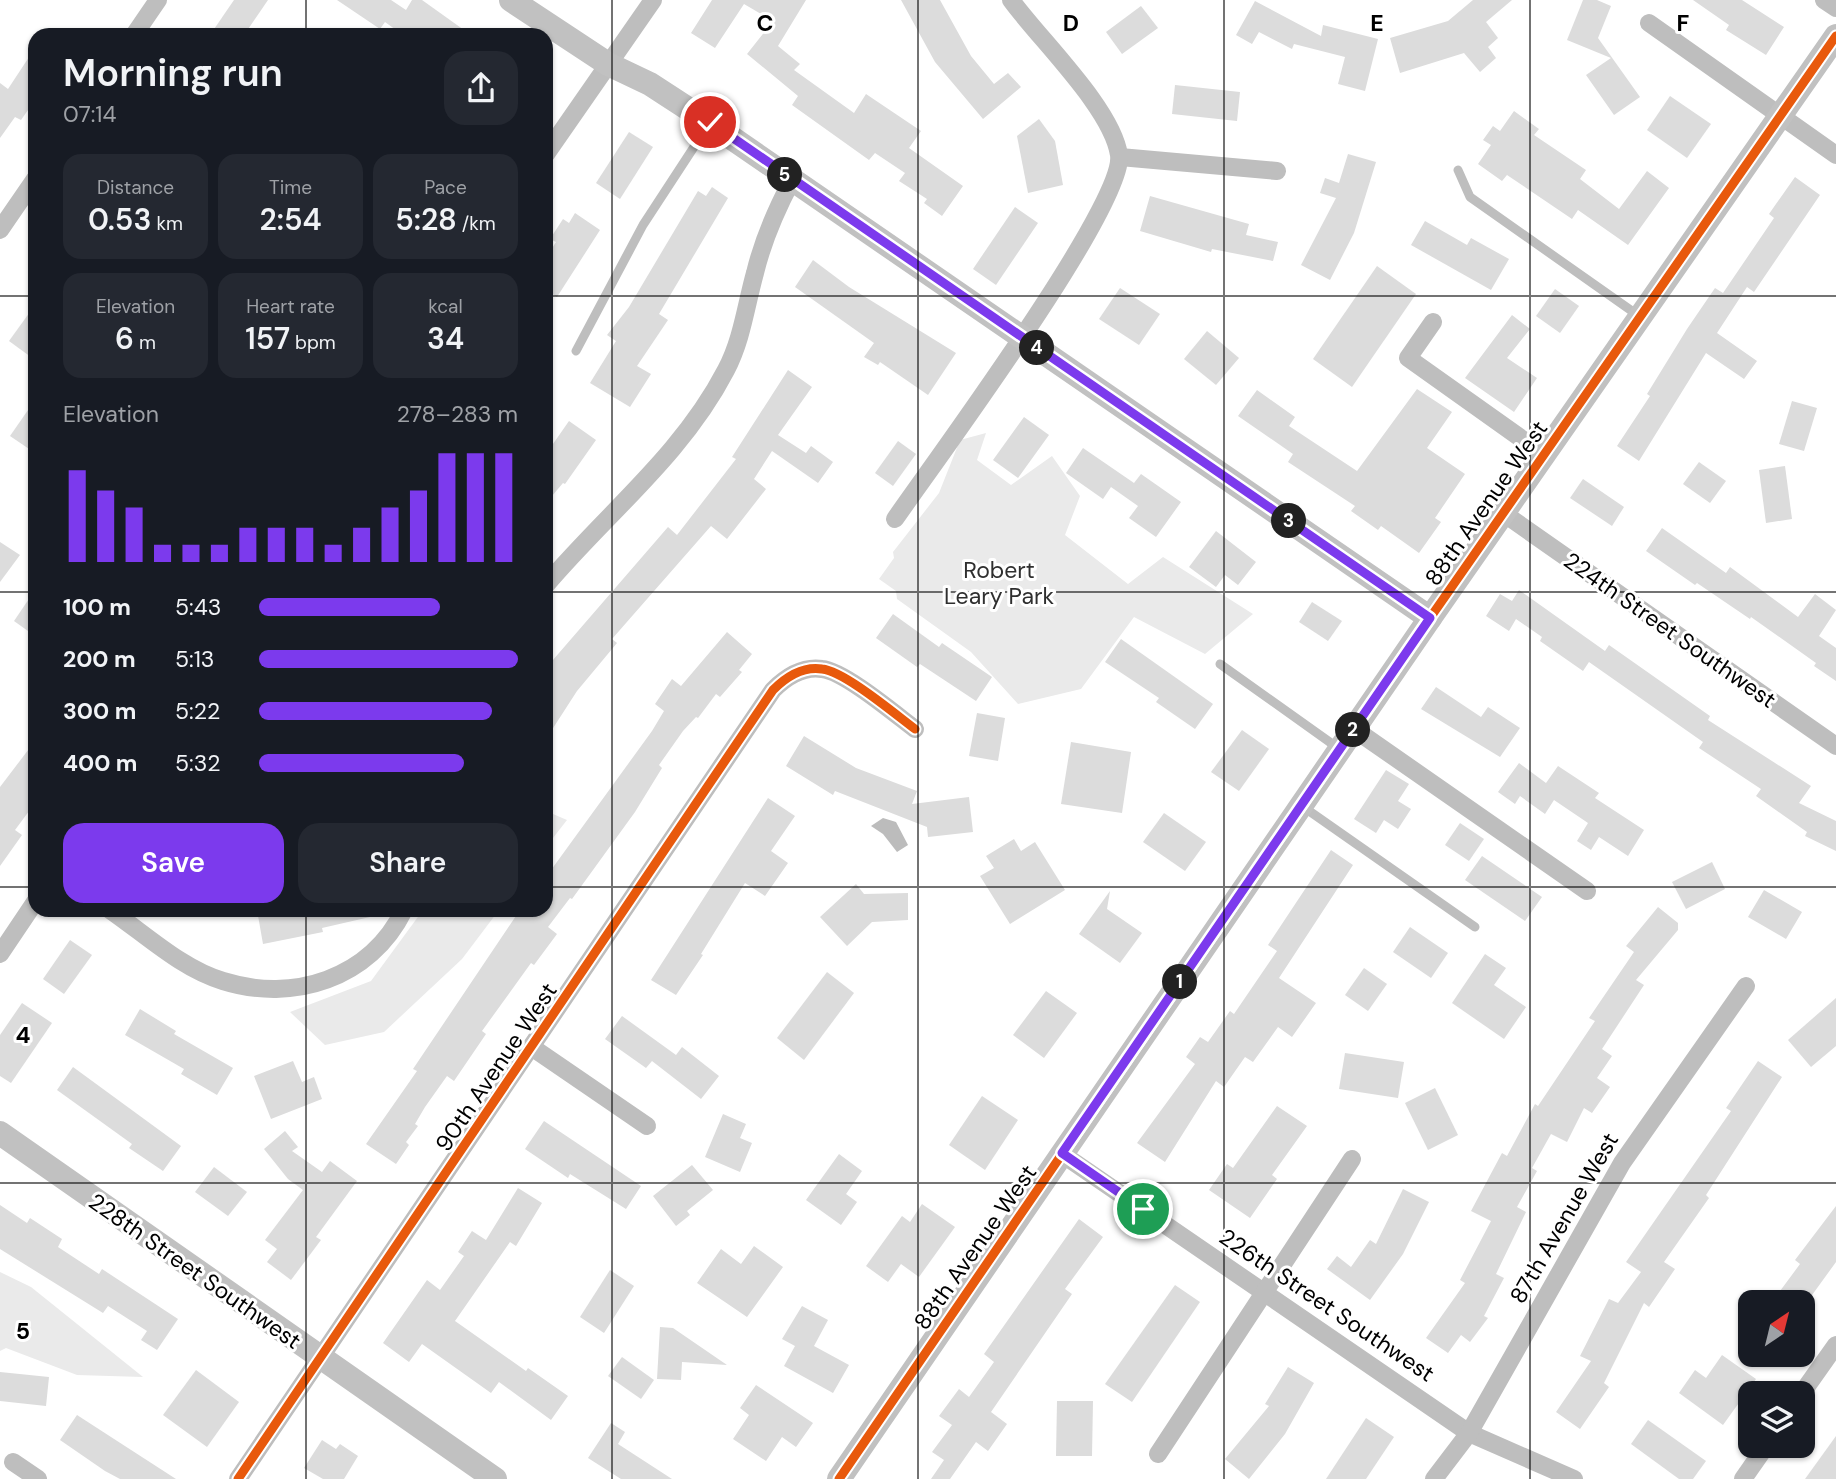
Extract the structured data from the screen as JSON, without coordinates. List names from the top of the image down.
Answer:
{
  "streets": {
    "street": [
      "88th Avenue West",
      "224th Street Southwest",
      "90th Avenue West",
      "87th Avenue West",
      "228th Street Southwest",
      "226th Street Southwest"
    ]
  },
  "crossings": [
    ["88th Avenue West", "224th Street Southwest"],
    ["88th Avenue West", "226th Street Southwest"],
    ["90th Avenue West", "228th Street Southwest"],
    ["87th Avenue West", "226th Street Southwest"]
  ],
  "parks": ["Robert Leary Park"],
  "north": "top right",
  "page": {
    "heading": ["Morning run", "07:14"],
    "stats": [
      ["Distance", "0.53 km"],
      ["Time", "2:54"],
      ["Pace", "5:28 /km"],
      ["Elevation", "6 m"],
      ["Heart rate", "157 bpm"],
      ["kcal", "34"]
    ],
    "pins": [
      "5",
      "4",
      "3",
      "2",
      "1"
    ],
    "chart": ["Elevation", "278–283 m"],
    "list": [
      {
        "name": "100 m",
        "note": "5:43"
      },
      {
        "name": "200 m",
        "note": "5:13"
      },
      {
        "name": "300 m",
        "note": "5:22"
      },
      {
        "name": "400 m",
        "note": "5:32"
      }
    ],
    "buttons": ["Save", "Share"]
  },
  "grid": {
    "columns": [
      "C",
      "D",
      "E",
      "F"
    ],
    "rows": ["4", "5"]
  }
}
